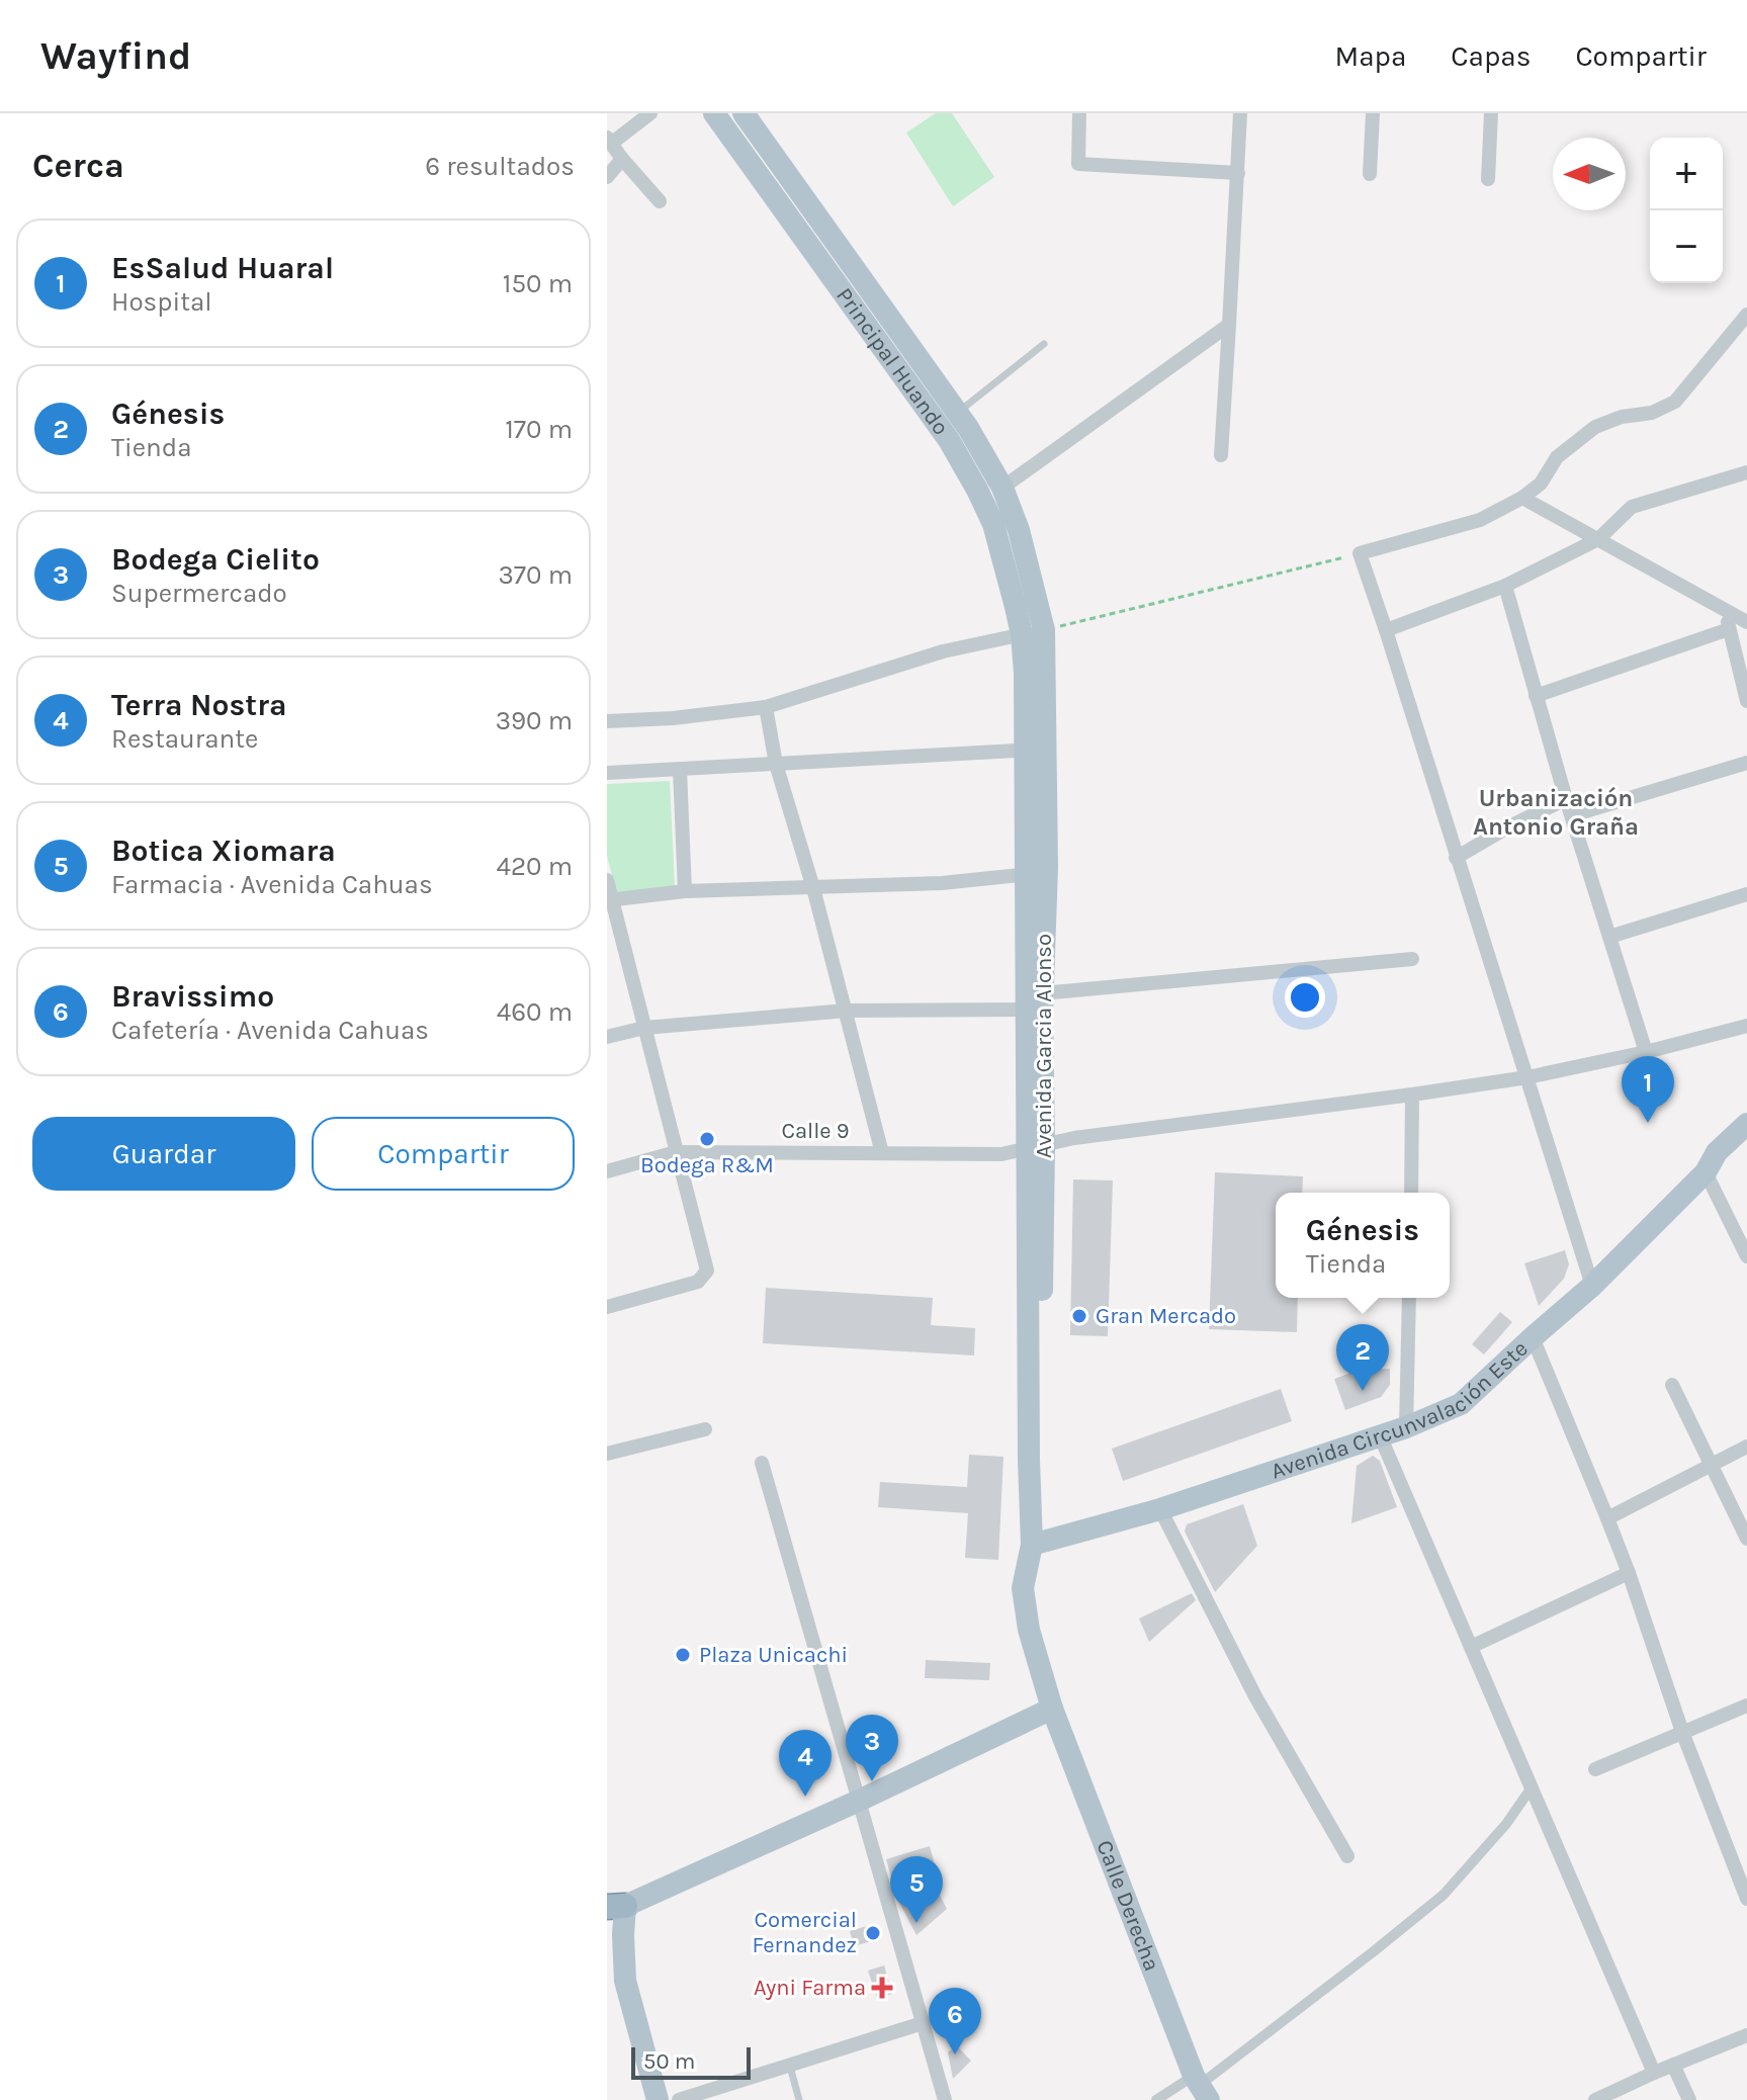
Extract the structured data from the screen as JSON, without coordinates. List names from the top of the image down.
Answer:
{
  "streets": {
    "main road": [
      "Principal Huando",
      "Avenida Garcia Alonso",
      "Avenida Circunvalación Este",
      "Calle Derecha"
    ],
    "street": ["Calle 9"]
  },
  "crossings": [
    ["Principal Huando", "Avenida Garcia Alonso"],
    ["Avenida Garcia Alonso", "Calle 9"],
    ["Avenida Garcia Alonso", "Avenida Circunvalación Este"],
    ["Avenida Garcia Alonso", "Calle Derecha"]
  ],
  "districts": ["Urbanización Antonio Graña"],
  "places": {
    "other": [
      "Bodega R&M",
      "Gran Mercado",
      "Plaza Unicachi",
      "Comercial Fernandez"
    ],
    "health": ["Ayni Farma"]
  },
  "scale_bar": "50 m",
  "north": "left",
  "page": {
    "header": "Wayfind",
    "nav": ["Mapa", "Capas", "Compartir"],
    "heading": ["Cerca", "6 resultados"],
    "map_buttons": ["+", "−"],
    "list": [
      {
        "mark": "1",
        "name": "EsSalud Huaral",
        "note": "Hospital",
        "value": "150 m"
      },
      {
        "mark": "2",
        "name": "Génesis",
        "note": "Tienda",
        "value": "170 m"
      },
      {
        "mark": "3",
        "name": "Bodega Cielito",
        "note": "Supermercado",
        "value": "370 m"
      },
      {
        "mark": "4",
        "name": "Terra Nostra",
        "note": "Restaurante",
        "value": "390 m"
      },
      {
        "mark": "5",
        "name": "Botica Xiomara",
        "note": "Farmacia · Avenida Cahuas",
        "value": "420 m"
      },
      {
        "mark": "6",
        "name": "Bravissimo",
        "note": "Cafetería · Avenida Cahuas",
        "value": "460 m"
      }
    ],
    "pins": [
      "1",
      "2",
      "3",
      "4",
      "5",
      "6"
    ],
    "buttons": ["Guardar", "Compartir"],
    "popup": ["Génesis", "Tienda"],
    "scale": "50 m"
  }
}
